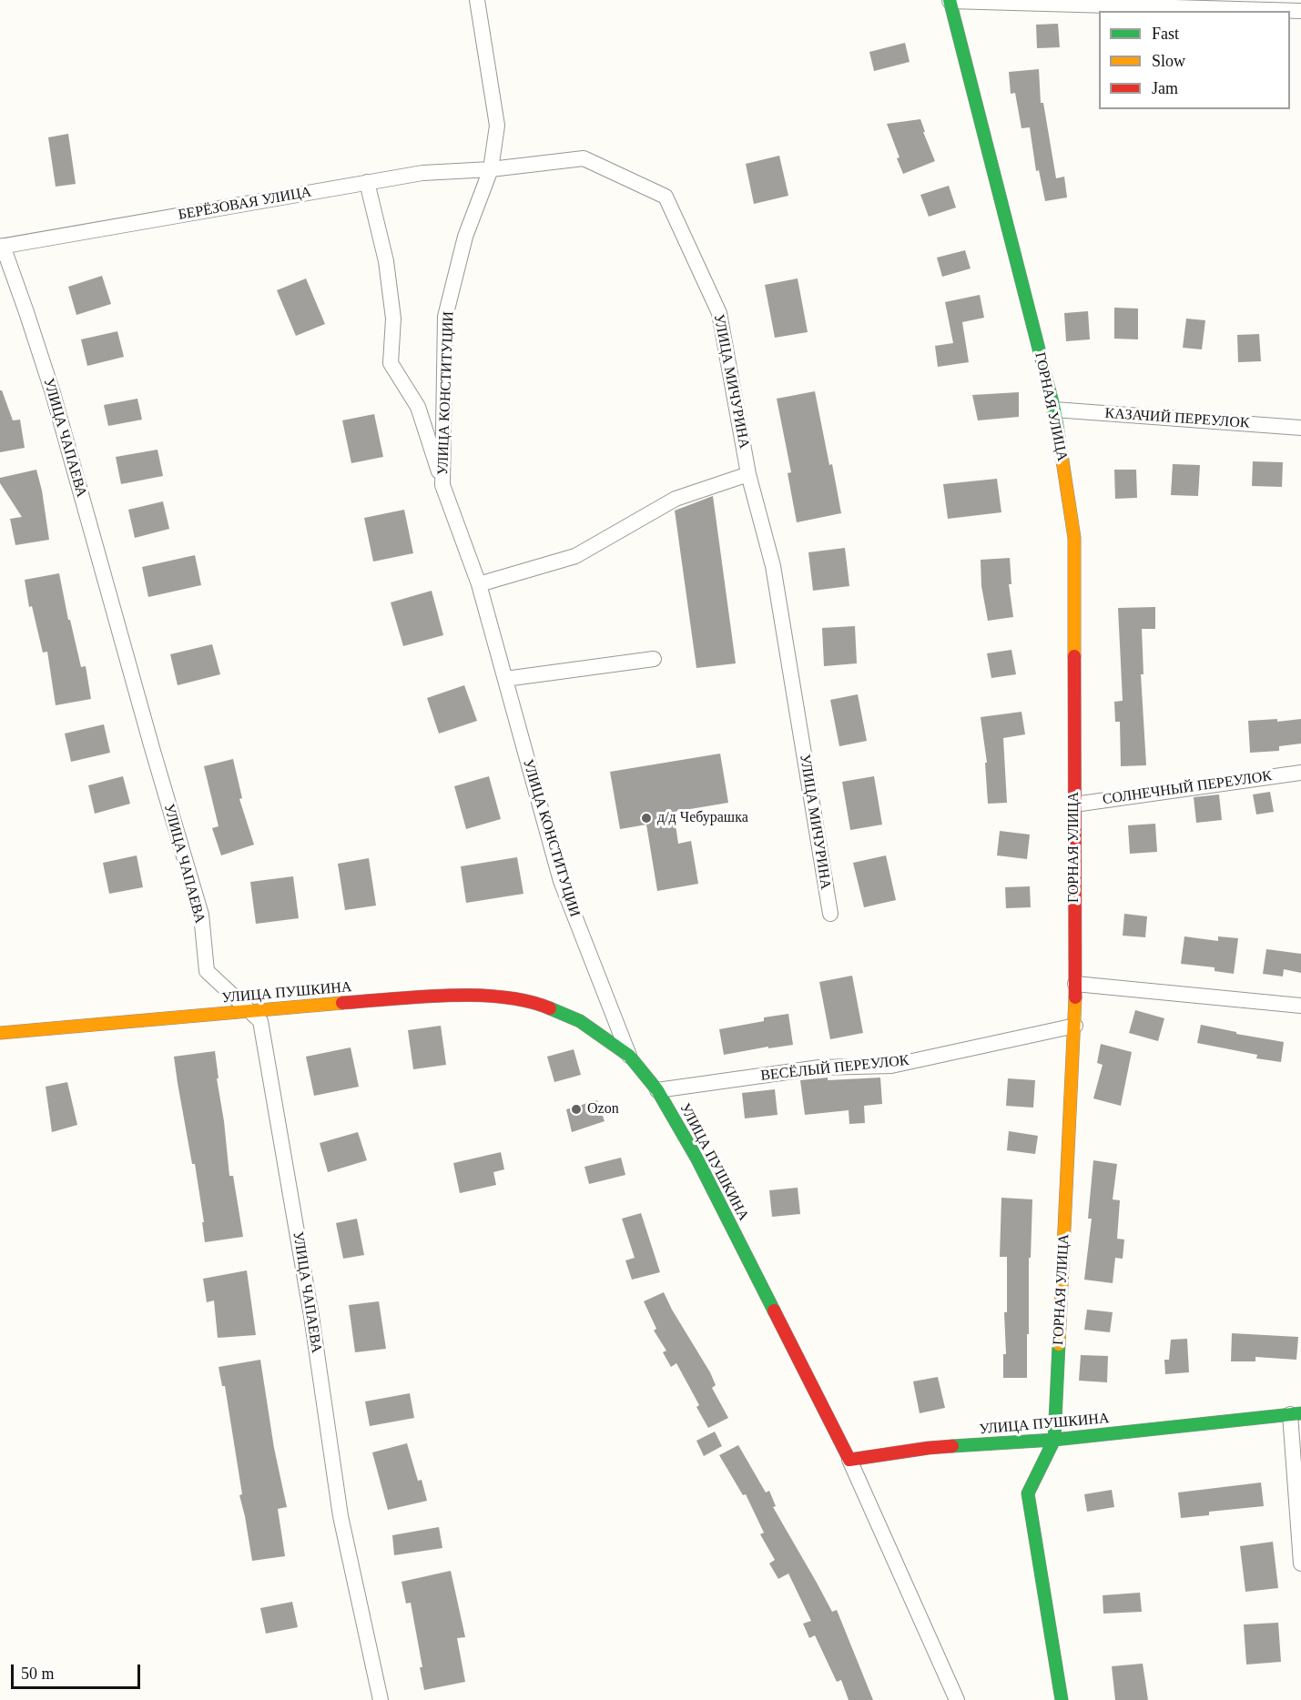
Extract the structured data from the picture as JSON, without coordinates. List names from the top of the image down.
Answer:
{
  "streets": {
    "street": [
      "БЕРЁЗОВАЯ УЛИЦА",
      "УЛИЦА МИЧУРИНА",
      "УЛИЦА КОНСТИТУЦИИ",
      "ГОРНАЯ УЛИЦА",
      "КАЗАЧИЙ ПЕРЕУЛОК",
      "УЛИЦА ЧАПАЕВА",
      "СОЛНЕЧНЫЙ ПЕРЕУЛОК",
      "УЛИЦА ПУШКИНА",
      "ВЕСЁЛЫЙ ПЕРЕУЛОК"
    ]
  },
  "crossings": [
    ["БЕРЁЗОВАЯ УЛИЦА", "УЛИЦА МИЧУРИНА"],
    ["БЕРЁЗОВАЯ УЛИЦА", "УЛИЦА КОНСТИТУЦИИ"],
    ["БЕРЁЗОВАЯ УЛИЦА", "УЛИЦА ЧАПАЕВА"],
    ["УЛИЦА МИЧУРИНА", "УЛИЦА КОНСТИТУЦИИ"],
    ["УЛИЦА КОНСТИТУЦИИ", "УЛИЦА ПУШКИНА"],
    ["ГОРНАЯ УЛИЦА", "КАЗАЧИЙ ПЕРЕУЛОК"],
    ["ГОРНАЯ УЛИЦА", "СОЛНЕЧНЫЙ ПЕРЕУЛОК"],
    ["ГОРНАЯ УЛИЦА", "УЛИЦА ПУШКИНА"],
    ["ГОРНАЯ УЛИЦА", "ВЕСЁЛЫЙ ПЕРЕУЛОК"],
    ["УЛИЦА ЧАПАЕВА", "УЛИЦА ПУШКИНА"],
    ["УЛИЦА ПУШКИНА", "ВЕСЁЛЫЙ ПЕРЕУЛОК"]
  ],
  "places": ["д/д Чебурашка", "Ozon"],
  "legend": ["Fast", "Slow", "Jam"],
  "scale_bar": "50 m"
}
